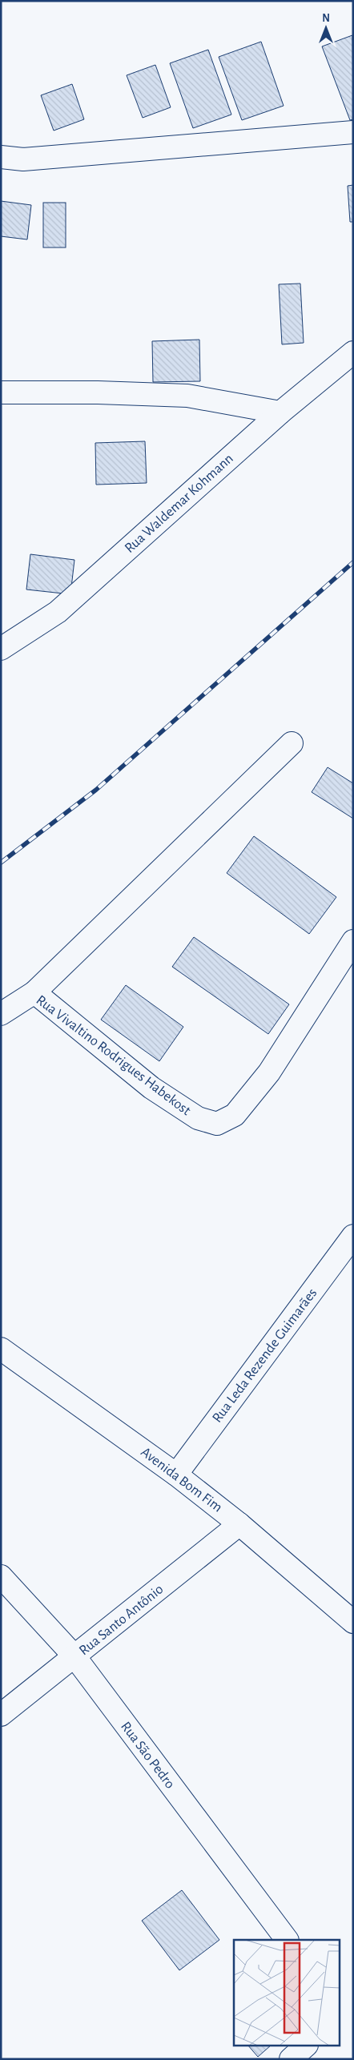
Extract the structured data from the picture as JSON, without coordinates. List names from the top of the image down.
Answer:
{
  "streets": {
    "street": [
      "Rua Waldemar Kohmann",
      "Rua Vivaltino Rodrigues Habekost",
      "Rua Leda Rezende Guimarães",
      "Avenida Bom Fim",
      "Rua Santo Antônio",
      "Rua São Pedro"
    ]
  },
  "crossings": [
    ["Rua Leda Rezende Guimarães", "Avenida Bom Fim"],
    ["Avenida Bom Fim", "Rua Santo Antônio"],
    ["Rua Santo Antônio", "Rua São Pedro"]
  ],
  "north": "top"
}
